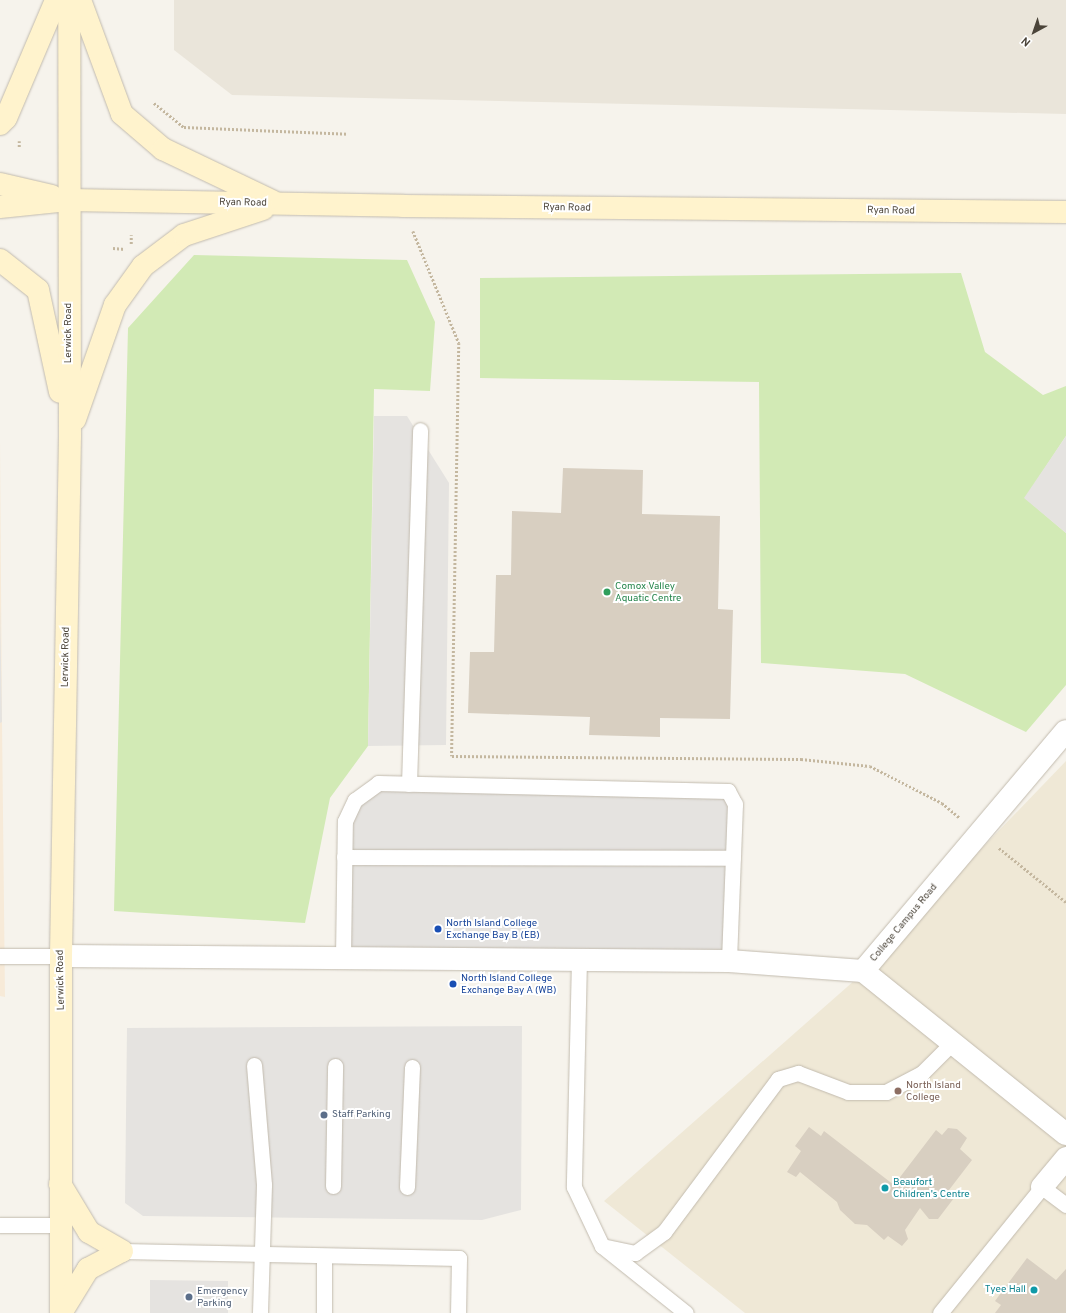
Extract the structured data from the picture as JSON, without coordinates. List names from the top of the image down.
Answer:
{
  "streets": {
    "main road": ["Ryan Road", "Lerwick Road"],
    "street": ["College Campus Road"]
  },
  "crossings": [
    ["Ryan Road", "Lerwick Road"]
  ],
  "places": [
    "Comox Valley Aquatic Centre",
    "North Island College Exchange Bay B (EB)",
    "North Island College Exchange Bay A (WB)",
    "North Island College",
    "Staff Parking",
    "Beaufort Children's Centre",
    "Tyee Hall",
    "Emergency Parking"
  ],
  "north": "bottom left"
}
